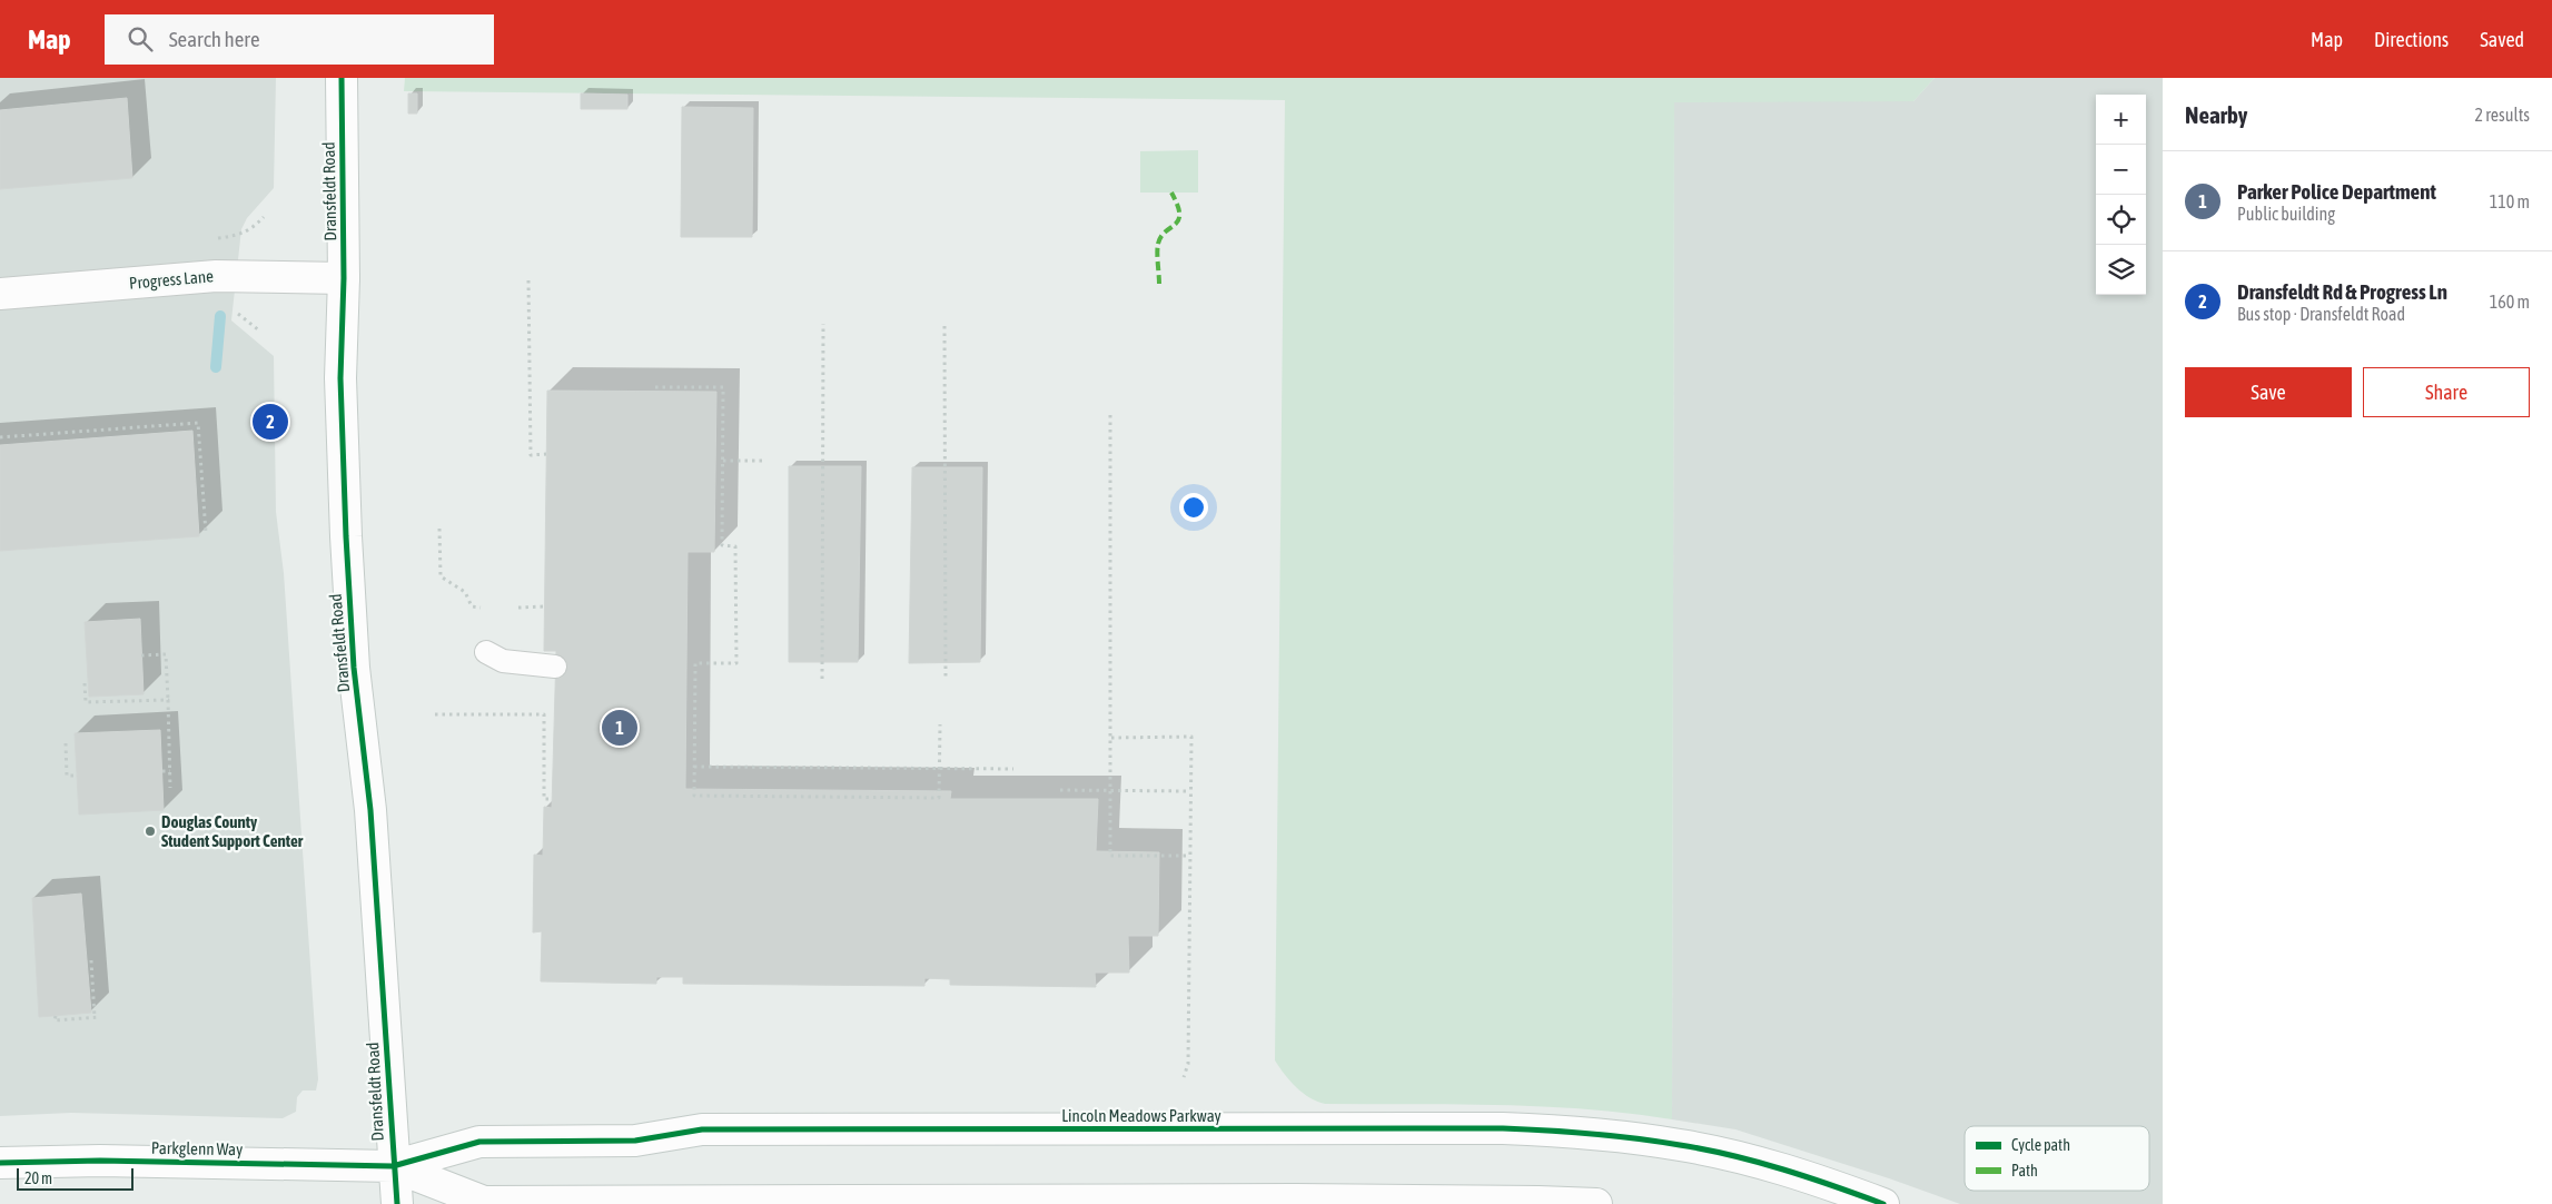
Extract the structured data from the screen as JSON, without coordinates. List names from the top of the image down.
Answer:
{
  "streets": {
    "street": [
      "Dransfeldt Road",
      "Progress Lane",
      "Lincoln Meadows Parkway",
      "Parkglenn Way"
    ]
  },
  "crossings": [
    ["Dransfeldt Road", "Progress Lane"],
    ["Dransfeldt Road", "Lincoln Meadows Parkway"],
    ["Dransfeldt Road", "Parkglenn Way"],
    ["Lincoln Meadows Parkway", "Parkglenn Way"]
  ],
  "places": ["Douglas County Student Support Center"],
  "legend": ["Cycle path", "Path"],
  "scale_bar": "20 m",
  "page": {
    "header": "Map",
    "search": "Search here",
    "nav": ["Map", "Directions", "Saved"],
    "heading": ["Nearby", "2 results"],
    "map_buttons": ["+", "−"],
    "list": [
      {
        "mark": "1",
        "name": "Parker Police Department",
        "note": "Public building",
        "value": "110 m"
      },
      {
        "mark": "2",
        "name": "Dransfeldt Rd & Progress Ln",
        "note": "Bus stop · Dransfeldt Road",
        "value": "160 m"
      }
    ],
    "buttons": ["Save", "Share"],
    "pins": ["2", "1"],
    "scale": "20 m"
  }
}
